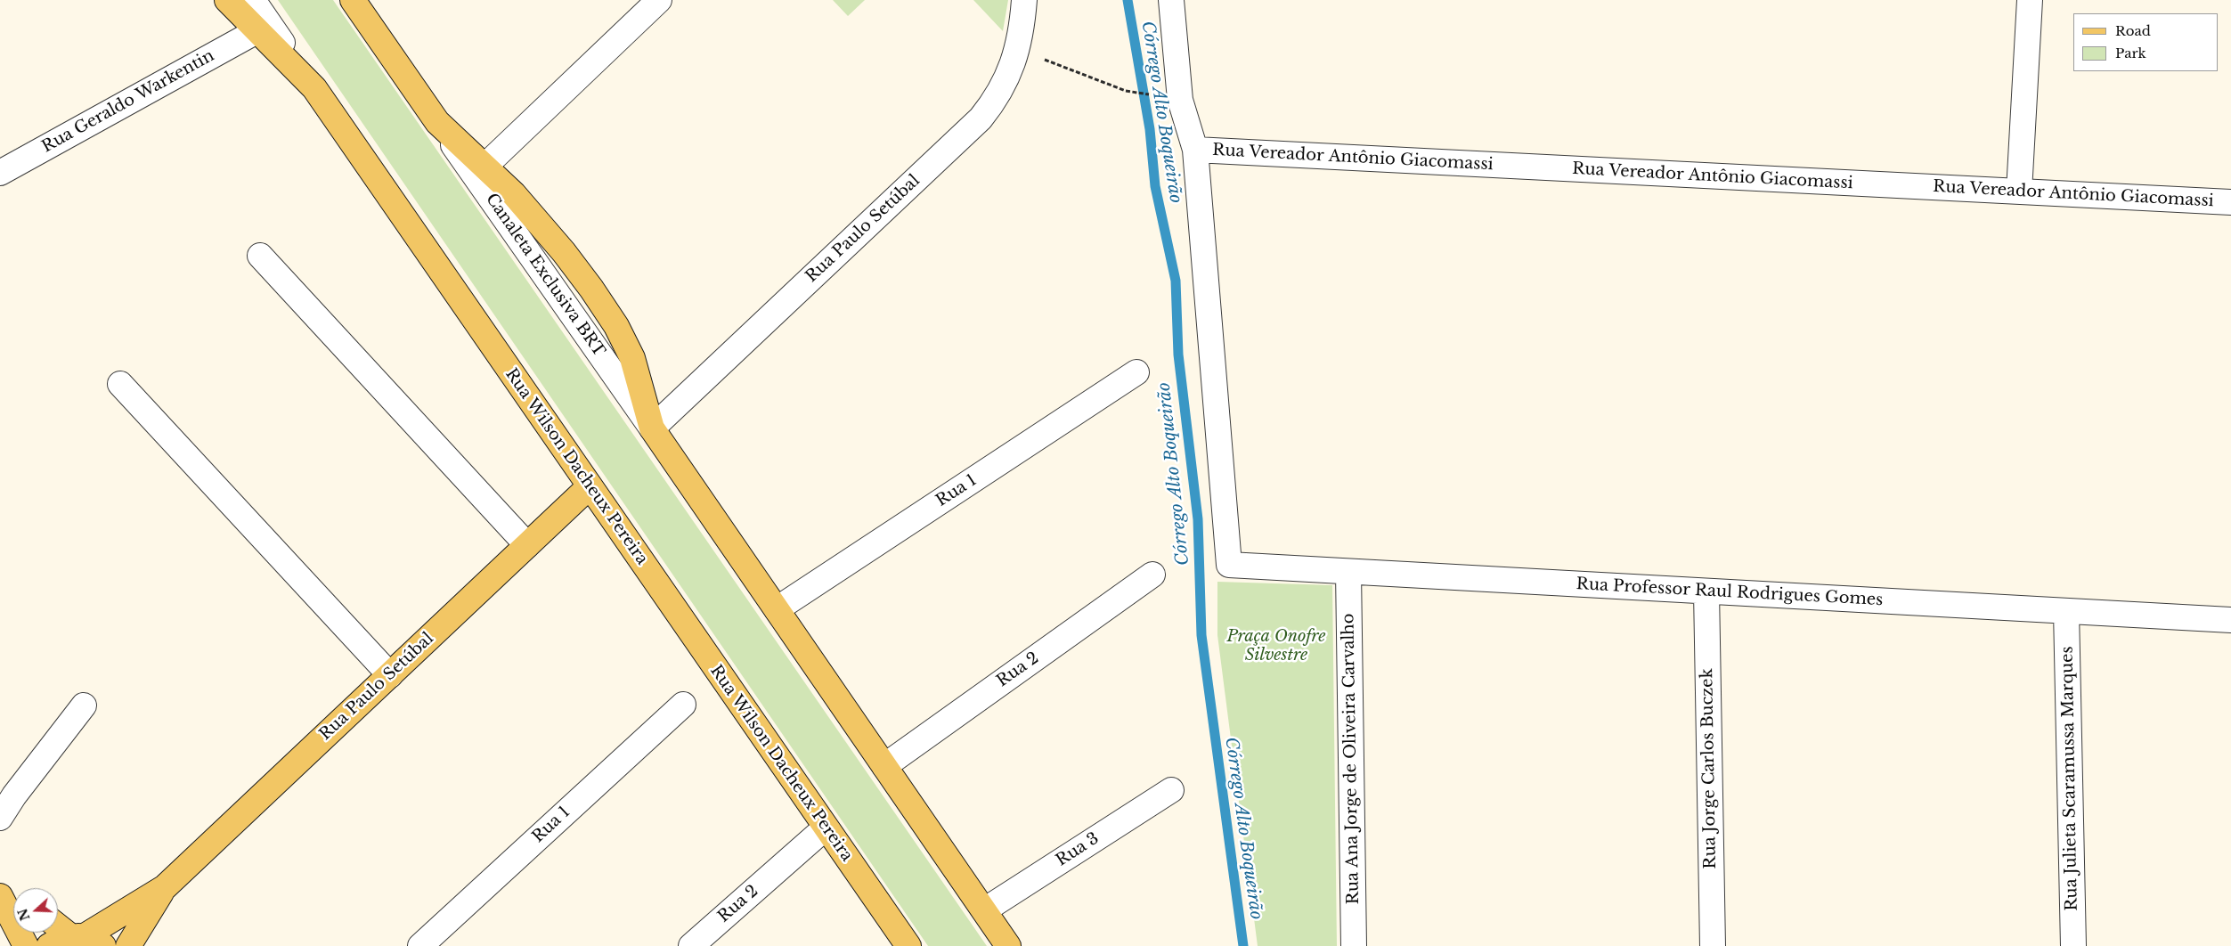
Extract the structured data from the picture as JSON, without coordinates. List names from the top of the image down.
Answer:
{
  "streets": {
    "main road": ["Rua Paulo Setúbal", "Rua Wilson Dacheux Pereira"],
    "street": [
      "Rua Geraldo Warkentin",
      "Rua Vereador Antônio Giacomassi",
      "Canaleta Exclusiva BRT",
      "Rua 1",
      "Rua Professor Raul Rodrigues Gomes",
      "Rua 2",
      "Rua Ana Jorge de Oliveira Carvalho",
      "Rua Jorge Carlos Buczek",
      "Rua Julieta Scaramussa Marques",
      "Rua 3"
    ]
  },
  "crossings": [
    ["Rua Geraldo Warkentin", "Rua Wilson Dacheux Pereira"],
    ["Rua Vereador Antônio Giacomassi", "Rua Professor Raul Rodrigues Gomes"],
    ["Rua Paulo Setúbal", "Canaleta Exclusiva BRT"],
    ["Rua Paulo Setúbal", "Rua Wilson Dacheux Pereira"],
    ["Rua Wilson Dacheux Pereira", "Rua 2"],
    ["Rua Professor Raul Rodrigues Gomes", "Rua Ana Jorge de Oliveira Carvalho"],
    ["Rua Professor Raul Rodrigues Gomes", "Rua Jorge Carlos Buczek"],
    ["Rua Professor Raul Rodrigues Gomes", "Rua Julieta Scaramussa Marques"]
  ],
  "water": ["Córrego Alto Boqueirão"],
  "parks": ["Praça Onofre Silvestre"],
  "legend": ["Road", "Park"],
  "north": "left"
}
